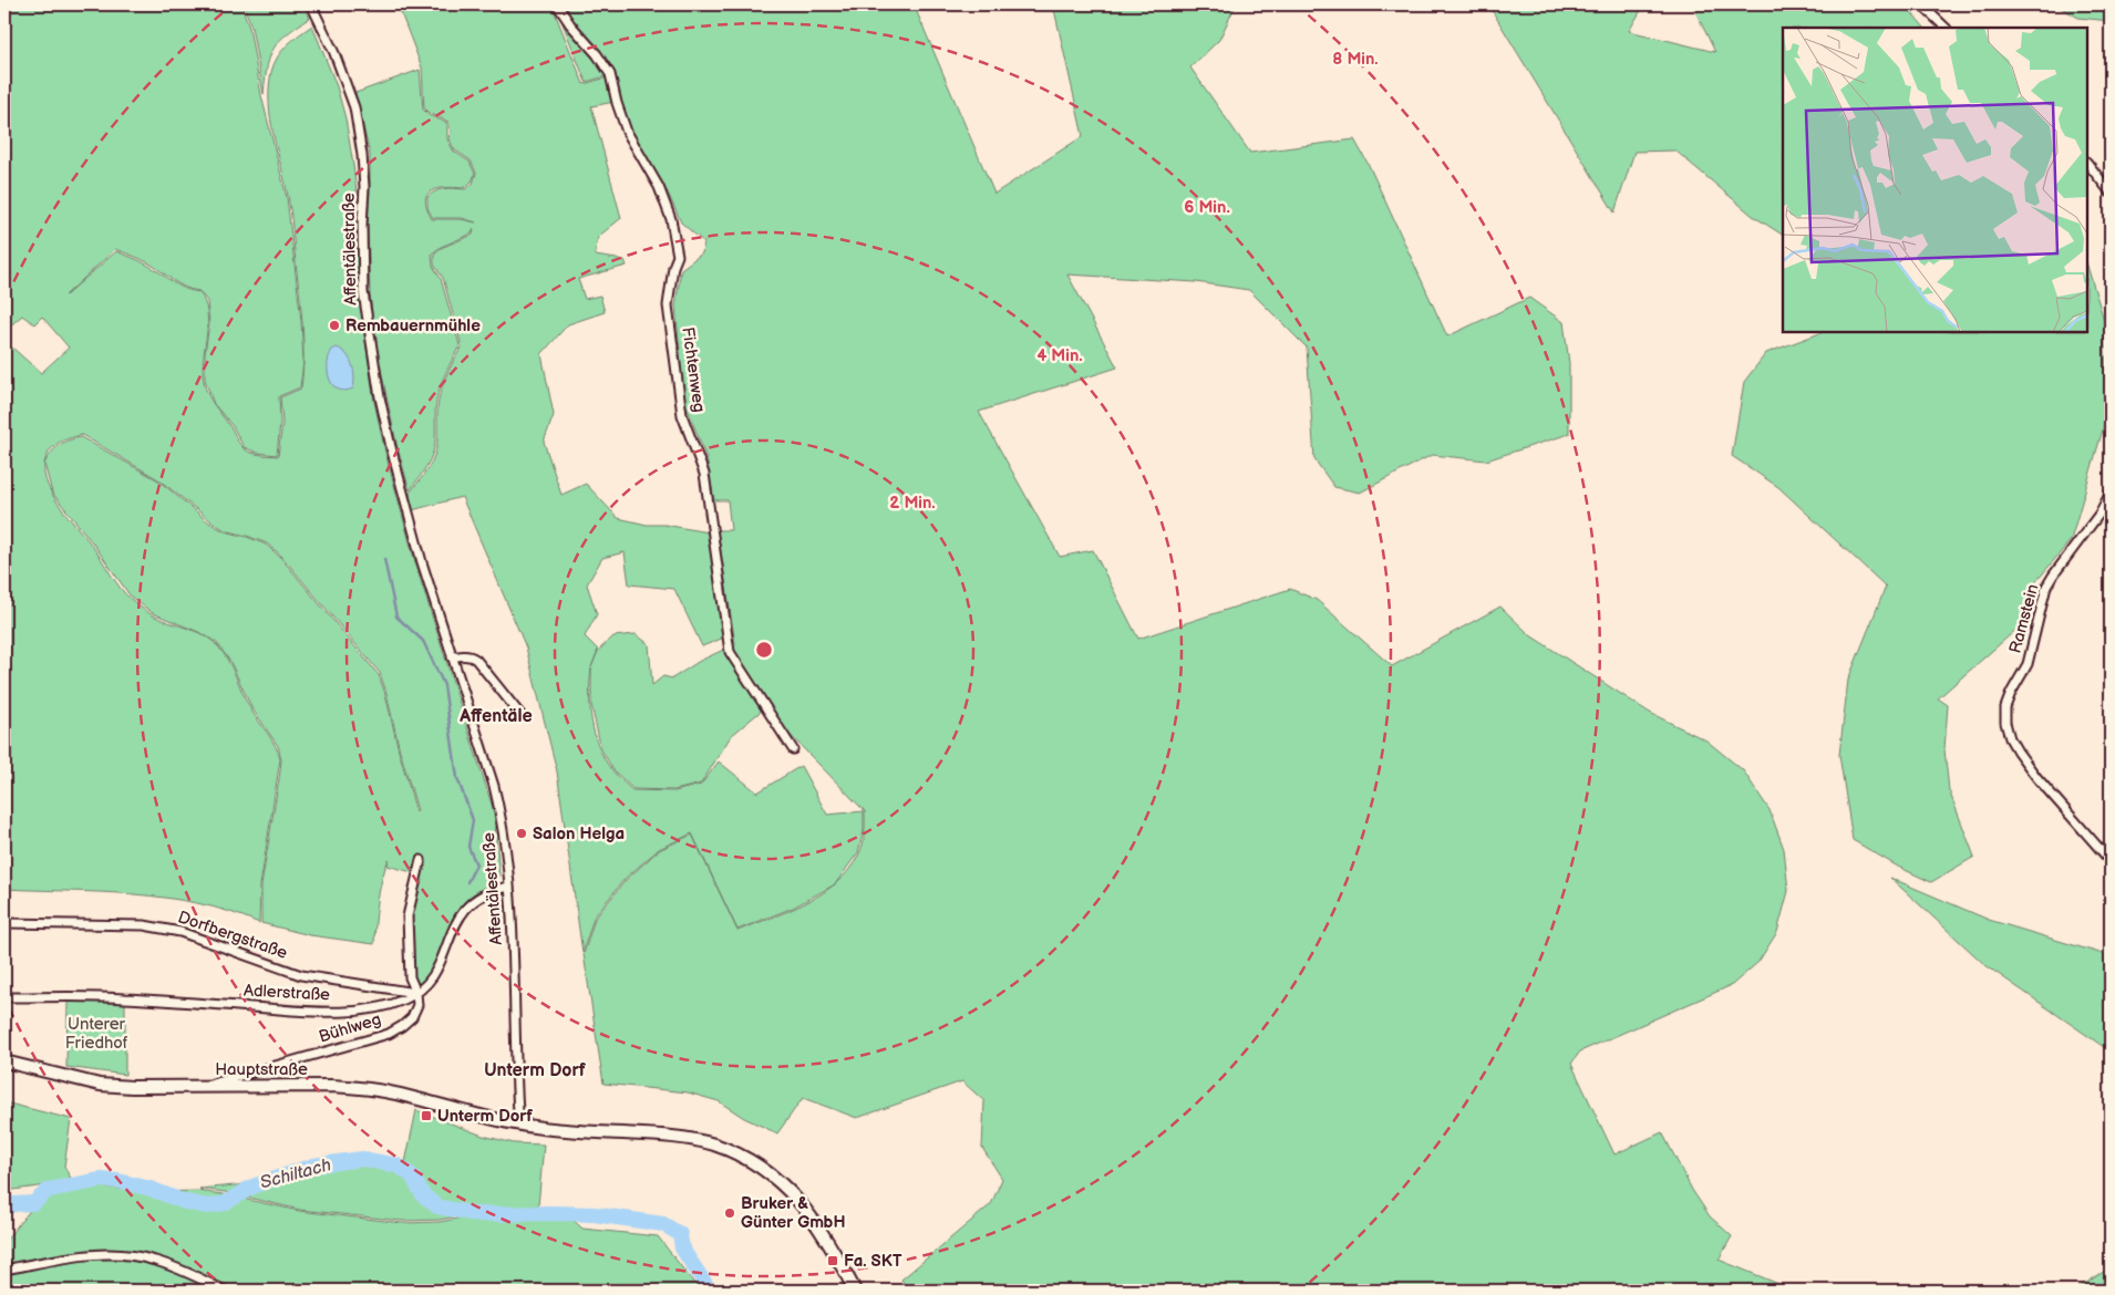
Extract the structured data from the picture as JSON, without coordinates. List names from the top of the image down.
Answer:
{
  "streets": {
    "main road": ["Hauptstraße"],
    "street": [
      "Affentälestraße",
      "Fichtenweg",
      "Ramstein",
      "Dorfbergstraße",
      "Adlerstraße",
      "Bühlweg"
    ]
  },
  "crossings": [
    ["Affentälestraße", "Adlerstraße"],
    ["Affentälestraße", "Hauptstraße"],
    ["Dorfbergstraße", "Adlerstraße"],
    ["Dorfbergstraße", "Bühlweg"],
    ["Adlerstraße", "Bühlweg"],
    ["Bühlweg", "Hauptstraße"]
  ],
  "districts": ["Affentäle", "Unterm Dorf"],
  "water": ["Schiltach"],
  "parks": ["Unterer Friedhof"],
  "places": {
    "other": ["Rembauernmühle", "Salon Helga", "Bruker & Günter GmbH"],
    "transit": ["Unterm Dorf", "Fa. SKT"]
  },
  "rings": [
    "8 Min.",
    "6 Min.",
    "4 Min.",
    "2 Min."
  ]
}
